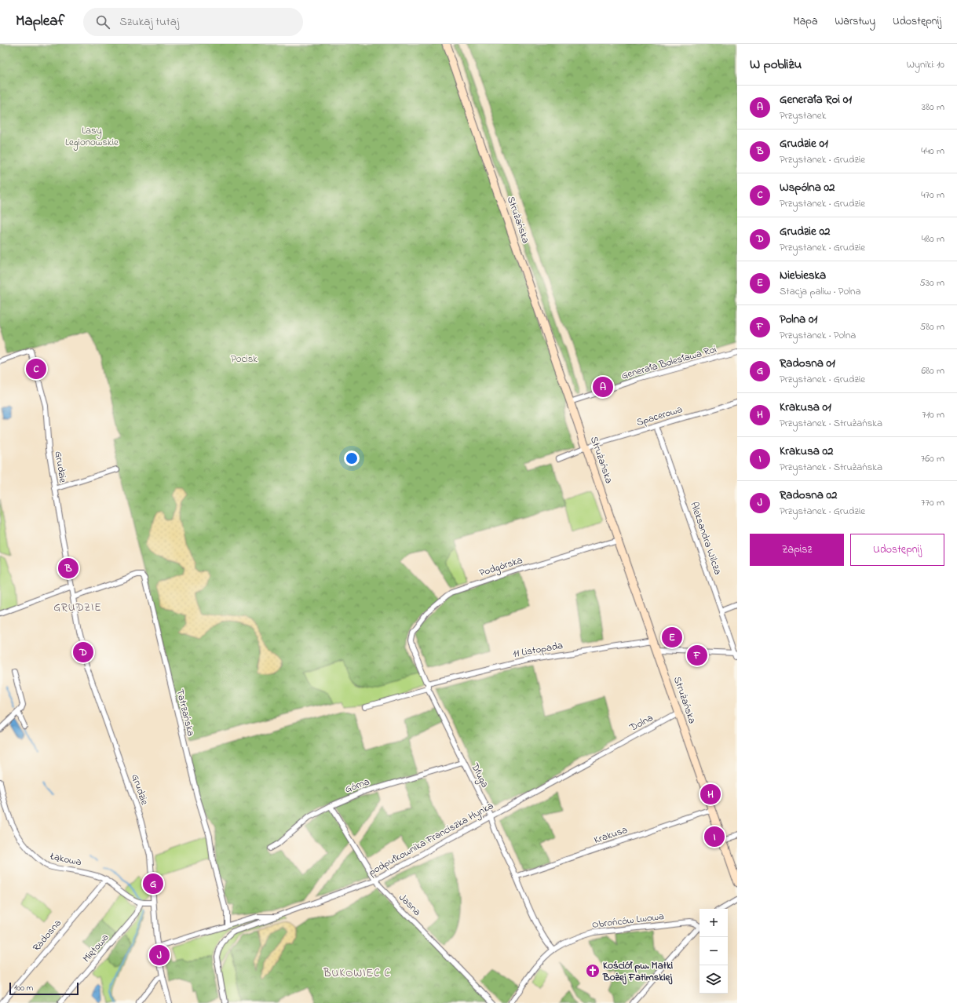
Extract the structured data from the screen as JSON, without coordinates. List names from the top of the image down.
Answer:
{
  "streets": {
    "main road": ["Strużańska"],
    "street": [
      "Generała Bolesława Roi",
      "Spacerowa",
      "Grudzie",
      "Aleksandra Wilcza",
      "Podgórska",
      "11 Listopada",
      "Tatrzańska",
      "Dolna",
      "Długa",
      "Górna",
      "Krakusa",
      "podpułkownika Franciszka Hynka",
      "Łąkowa",
      "Jasna",
      "Obrońców Lwowa",
      "Radosna",
      "Miętowa"
    ]
  },
  "crossings": [
    ["Strużańska", "Generała Bolesława Roi"],
    ["Strużańska", "Spacerowa"],
    ["Strużańska", "Podgórska"],
    ["Strużańska", "11 Listopada"],
    ["Strużańska", "Dolna"],
    ["Strużańska", "Krakusa"],
    ["Spacerowa", "Aleksandra Wilcza"],
    ["Grudzie", "Tatrzańska"],
    ["Grudzie", "Łąkowa"],
    ["Podgórska", "Długa"],
    ["11 Listopada", "Długa"],
    ["Dolna", "podpułkownika Franciszka Hynka"],
    ["Długa", "Górna"],
    ["Długa", "Krakusa"],
    ["Długa", "podpułkownika Franciszka Hynka"],
    ["Długa", "Obrońców Lwowa"],
    ["Górna", "Jasna"],
    ["podpułkownika Franciszka Hynka", "Jasna"],
    ["Łąkowa", "Radosna"],
    ["Łąkowa", "Miętowa"]
  ],
  "districts": ["GRUDZIE", "BUKOWIEC C"],
  "parks": ["Lasy Legionowskie", "Pocisk"],
  "places": {
    "church": ["Kościół pw. Matki Bożej Fatimskiej"]
  },
  "scale_bar": "100 m",
  "page": {
    "header": "Mapleaf",
    "search": "Szukaj tutaj",
    "nav": ["Mapa", "Warstwy", "Udostępnij"],
    "heading": ["W pobliżu", "Wyniki: 10"],
    "list": [
      {
        "mark": "A",
        "name": "Generała Roi 01",
        "note": "Przystanek",
        "value": "380 m"
      },
      {
        "mark": "B",
        "name": "Grudzie 01",
        "note": "Przystanek · Grudzie",
        "value": "440 m"
      },
      {
        "mark": "C",
        "name": "Wspólna 02",
        "note": "Przystanek · Grudzie",
        "value": "470 m"
      },
      {
        "mark": "D",
        "name": "Grudzie 02",
        "note": "Przystanek · Grudzie",
        "value": "480 m"
      },
      {
        "mark": "E",
        "name": "Niebieska",
        "note": "Stacja paliw · Polna",
        "value": "530 m"
      },
      {
        "mark": "F",
        "name": "Polna 01",
        "note": "Przystanek · Polna",
        "value": "580 m"
      },
      {
        "mark": "G",
        "name": "Radosna 01",
        "note": "Przystanek · Grudzie",
        "value": "680 m"
      },
      {
        "mark": "H",
        "name": "Krakusa 01",
        "note": "Przystanek · Strużańska",
        "value": "710 m"
      },
      {
        "mark": "I",
        "name": "Krakusa 02",
        "note": "Przystanek · Strużańska",
        "value": "760 m"
      },
      {
        "mark": "J",
        "name": "Radosna 02",
        "note": "Przystanek · Grudzie",
        "value": "770 m"
      }
    ],
    "pins": [
      "C",
      "A",
      "B",
      "E",
      "D",
      "F",
      "H",
      "I",
      "G",
      "J"
    ],
    "buttons": ["Zapisz", "Udostępnij"],
    "map_buttons": ["+", "−"],
    "scale": "100 m"
  }
}
